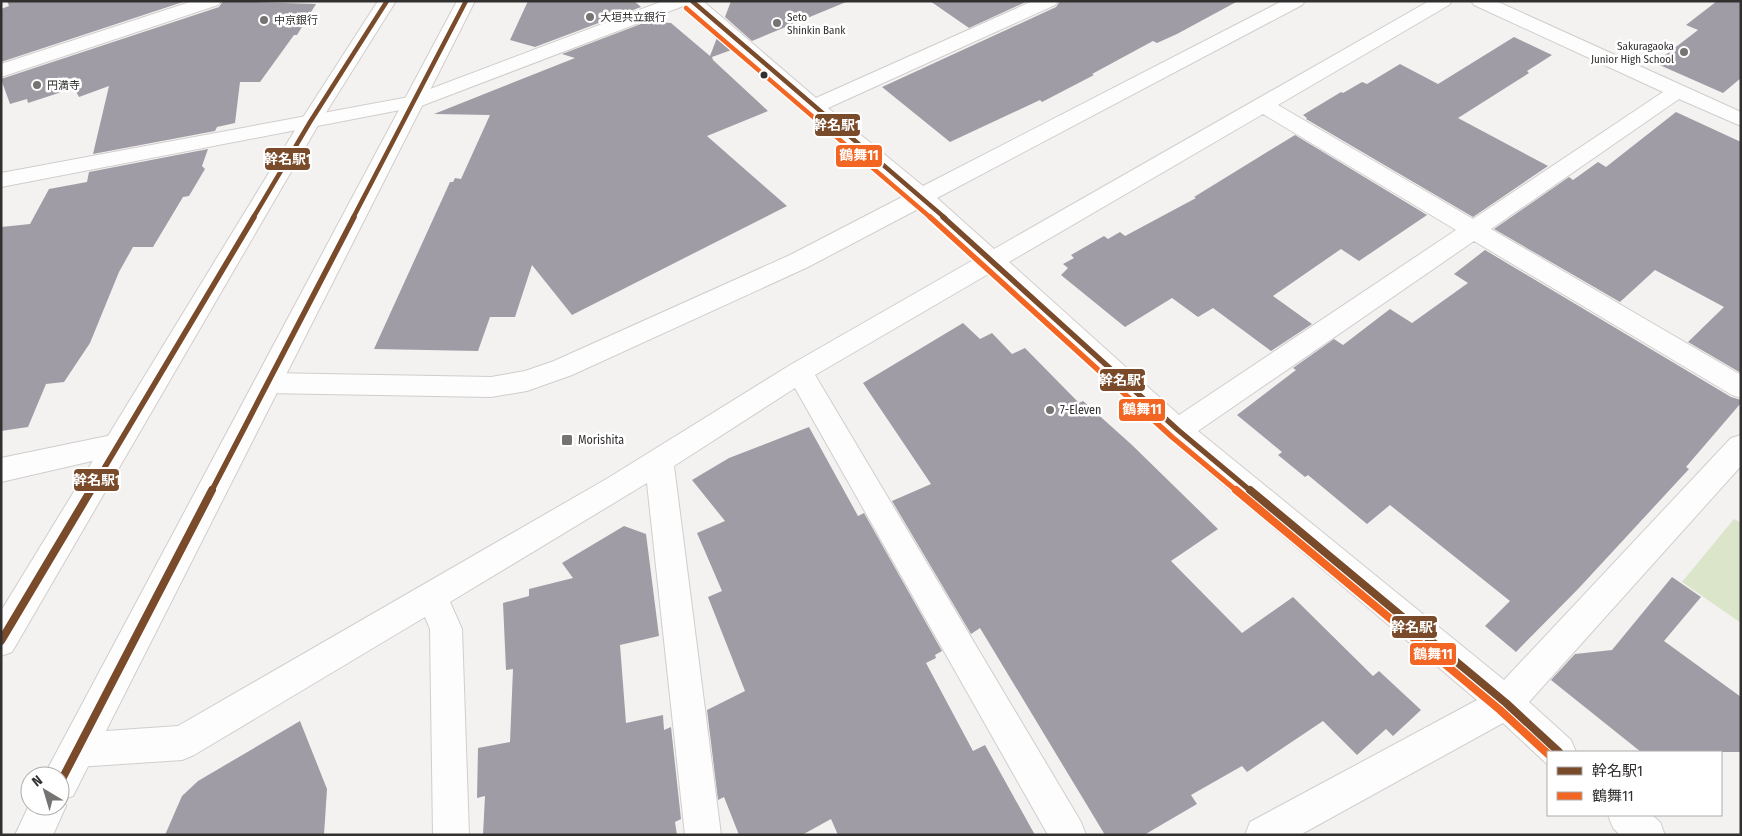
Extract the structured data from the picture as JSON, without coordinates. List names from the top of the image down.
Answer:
{
  "places": {
    "other": [
      "大垣共立銀行",
      "中京銀行",
      "Seto Shinkin Bank",
      "Sakuragaoka Junior High School",
      "円満寺",
      "7-Eleven"
    ],
    "transit": ["Morishita"]
  },
  "lines": ["transit line 幹名駅1", "transit line 鶴舞11"],
  "legend": ["幹名駅1", "鶴舞11"],
  "north": "top left"
}
